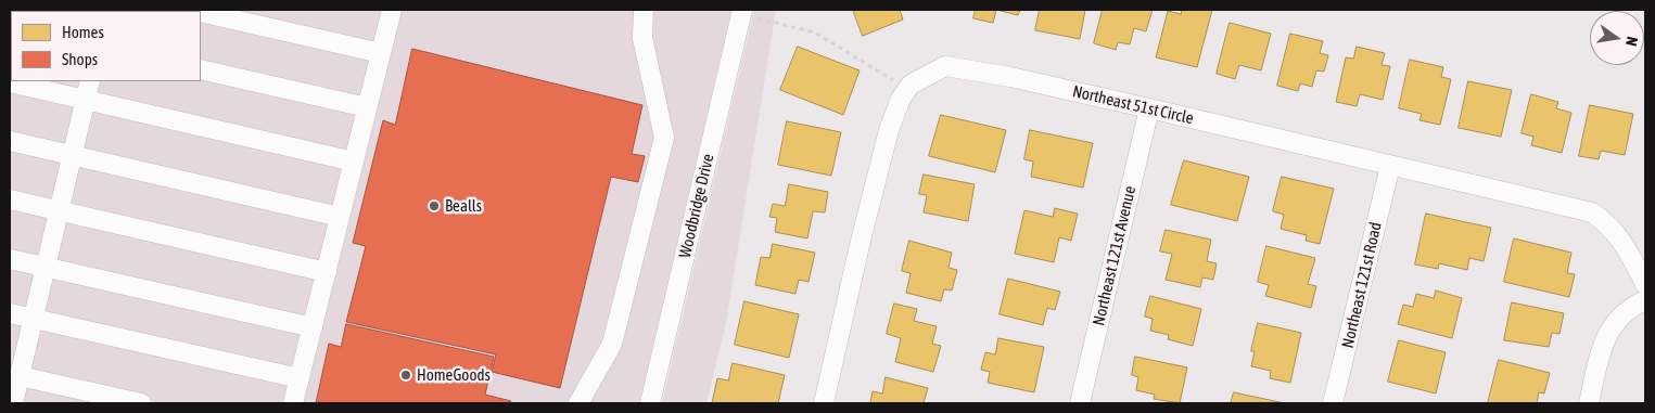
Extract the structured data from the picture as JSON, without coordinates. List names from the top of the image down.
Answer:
{
  "streets": {
    "street": [
      "Northeast 51st Circle",
      "Woodbridge Drive",
      "Northeast 121st Avenue",
      "Northeast 121st Road"
    ]
  },
  "crossings": [
    ["Northeast 51st Circle", "Northeast 121st Avenue"],
    ["Northeast 51st Circle", "Northeast 121st Road"]
  ],
  "places": ["Bealls", "HomeGoods"],
  "legend": ["Homes", "Shops"],
  "north": "right"
}
